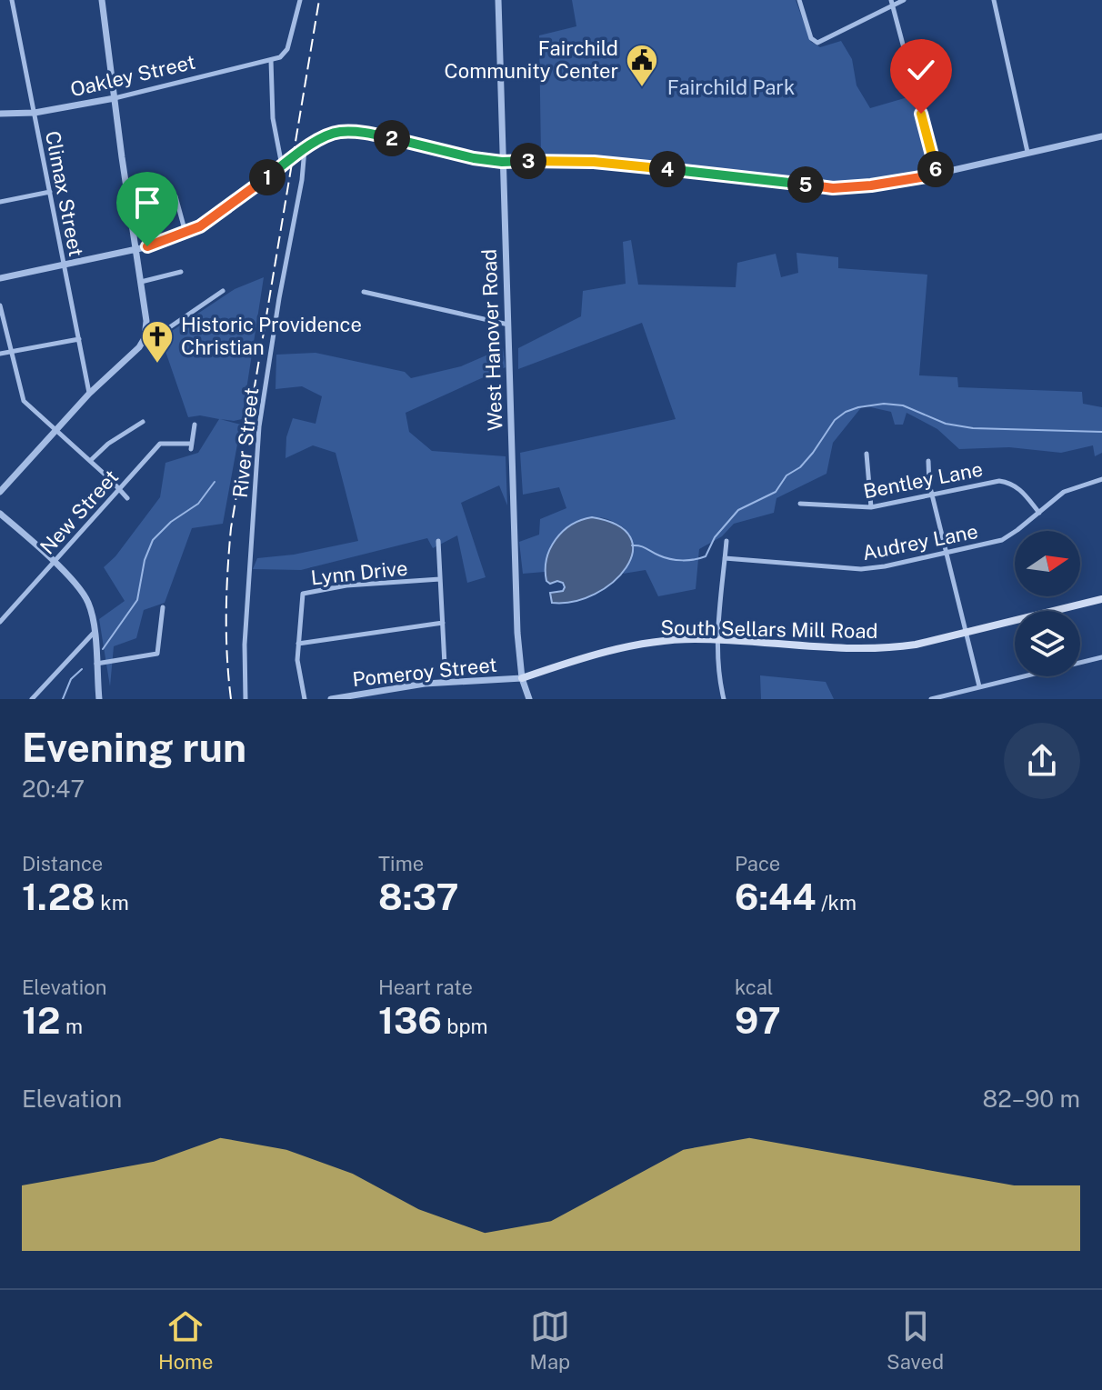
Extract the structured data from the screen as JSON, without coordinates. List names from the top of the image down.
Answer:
{
  "streets": {
    "main road": ["South Sellars Mill Road"],
    "street": [
      "Oakley Street",
      "Climax Street",
      "West Hanover Road",
      "River Street",
      "Bentley Lane",
      "New Street",
      "Audrey Lane",
      "Lynn Drive",
      "Pomeroy Street"
    ]
  },
  "crossings": [
    ["Oakley Street", "Climax Street"],
    ["West Hanover Road", "South Sellars Mill Road"],
    ["West Hanover Road", "Pomeroy Street"],
    ["Bentley Lane", "Audrey Lane"],
    ["South Sellars Mill Road", "Pomeroy Street"]
  ],
  "parks": ["Fairchild Park"],
  "places": {
    "public building": ["Fairchild Community Center"],
    "church": ["Historic Providence Christian"]
  },
  "north": "right",
  "page": {
    "pins": [
      "2",
      "3",
      "4",
      "6",
      "1",
      "5"
    ],
    "heading": ["Evening run", "20:47"],
    "stats": [
      ["Distance", "1.28 km"],
      ["Time", "8:37"],
      ["Pace", "6:44 /km"],
      ["Elevation", "12 m"],
      ["Heart rate", "136 bpm"],
      ["kcal", "97"]
    ],
    "chart": ["Elevation", "82–90 m"],
    "tabs": ["Home", "Map", "Saved"]
  }
}
